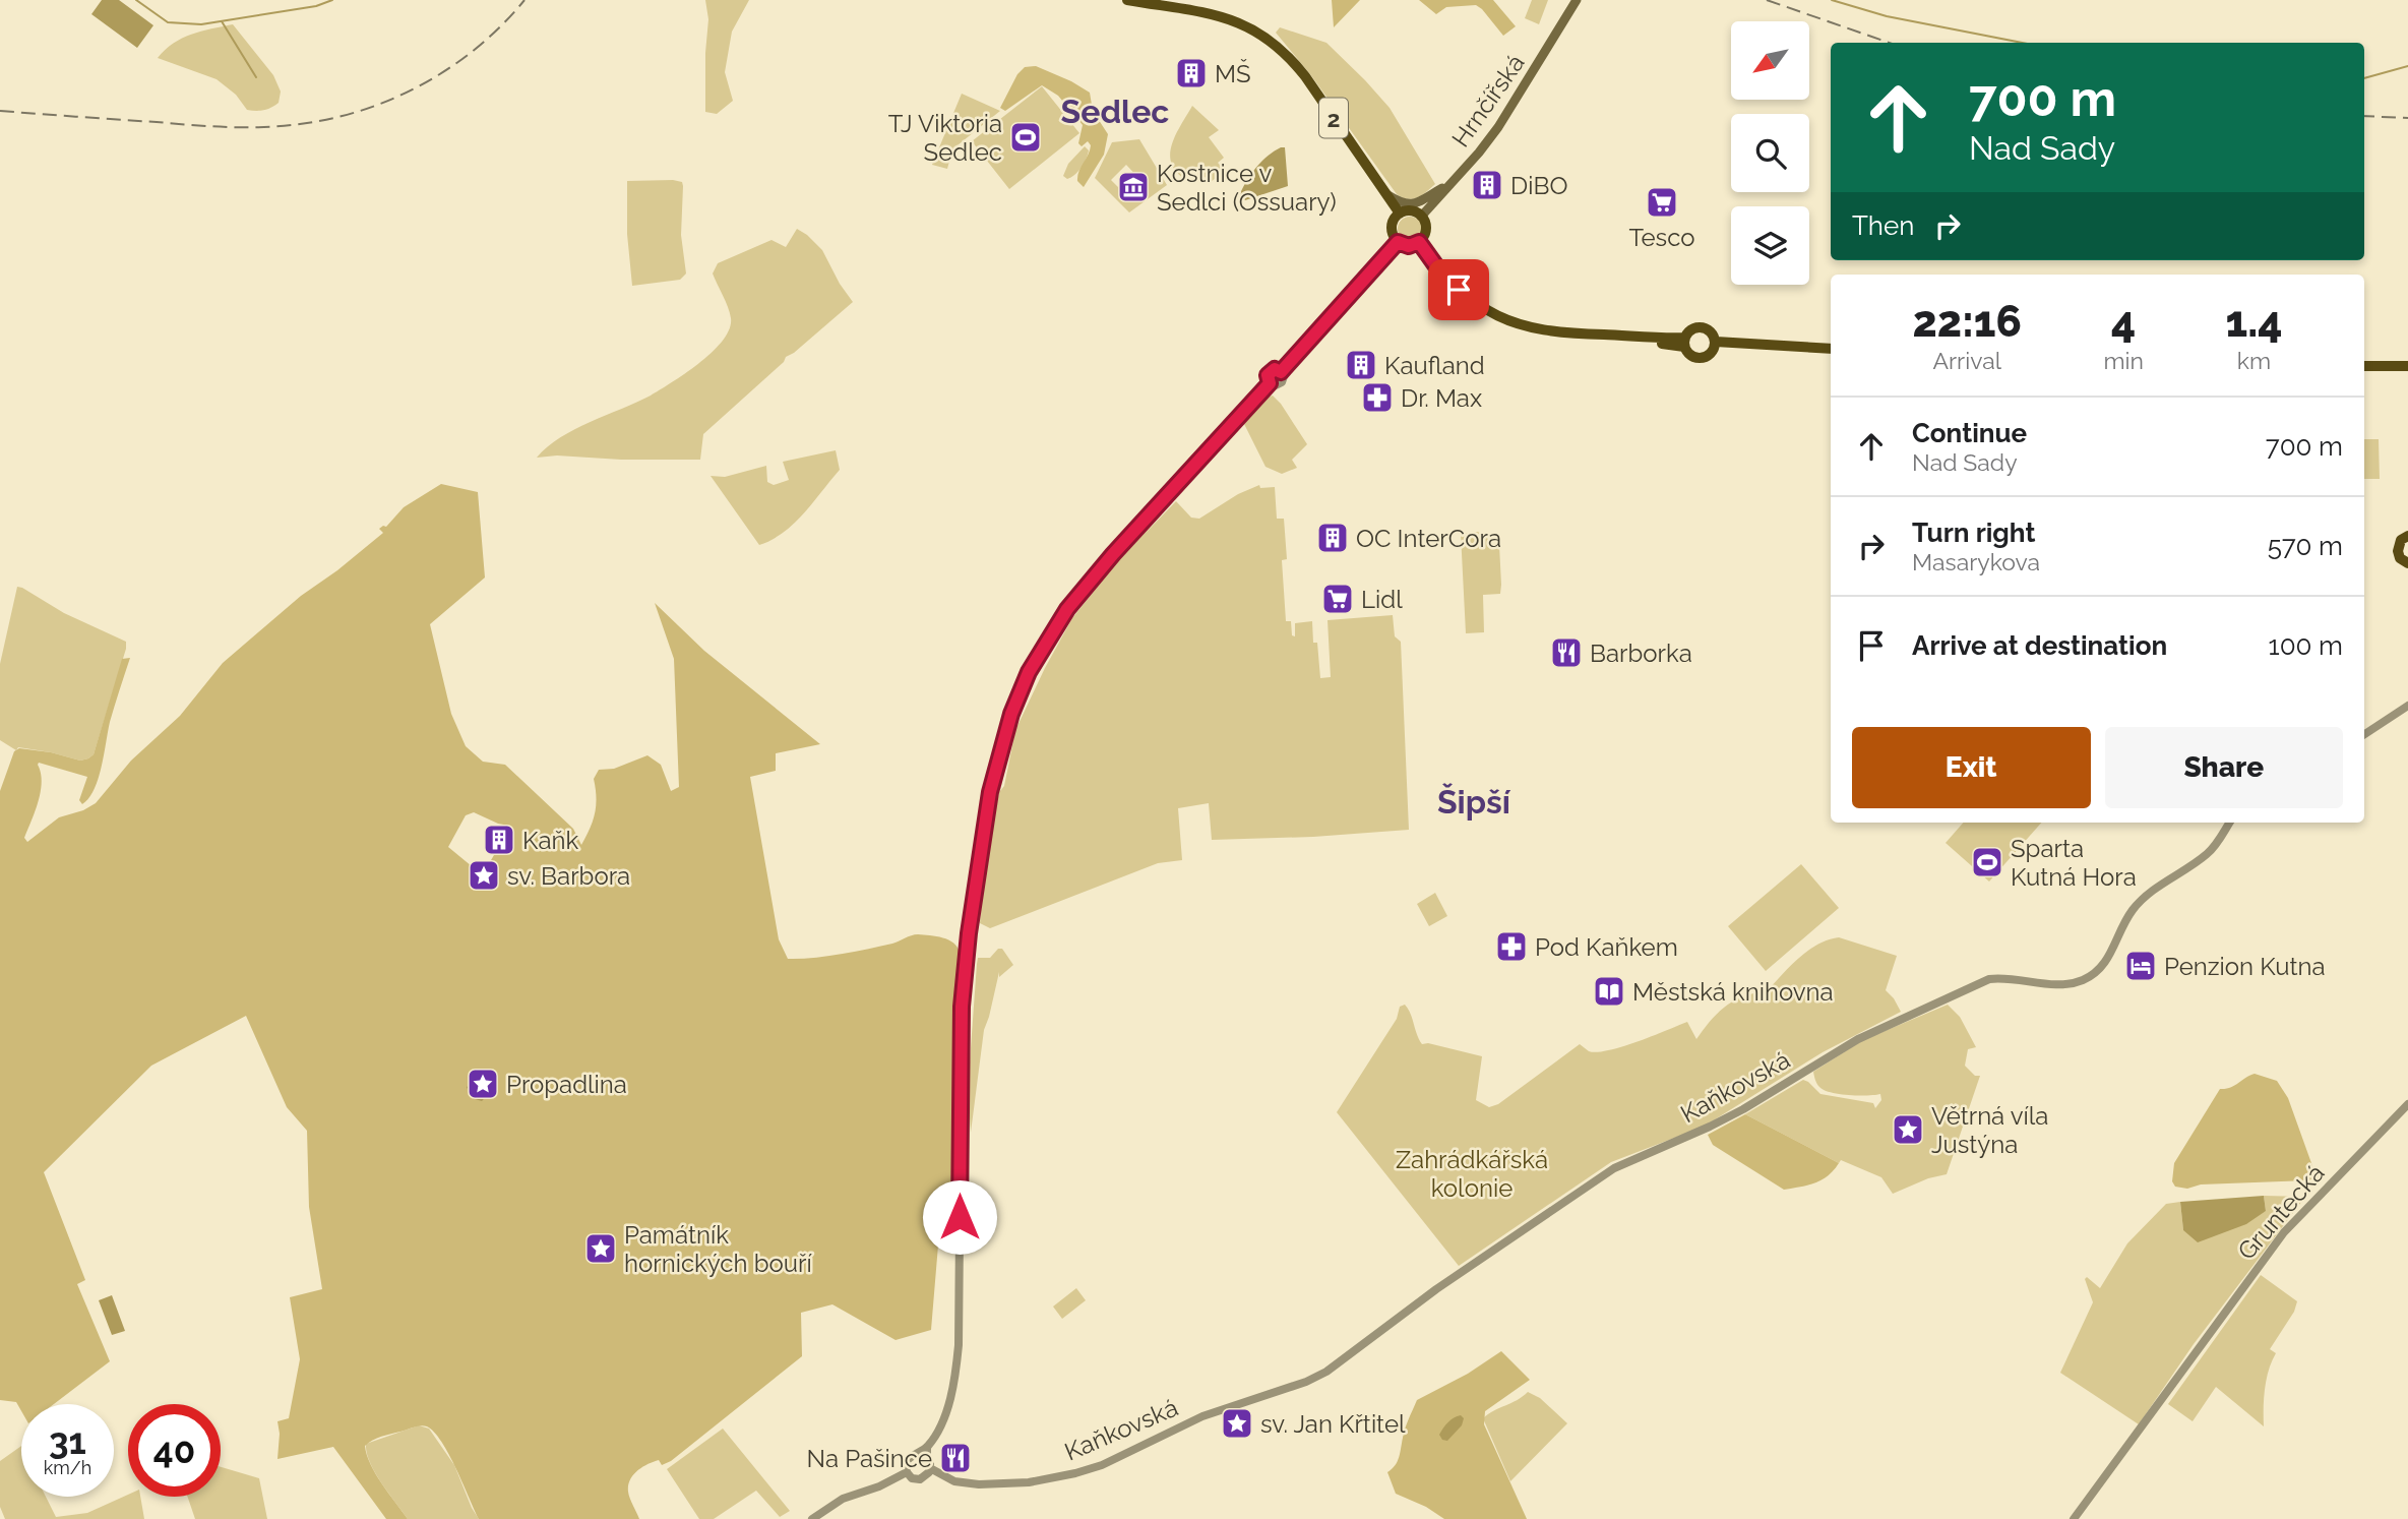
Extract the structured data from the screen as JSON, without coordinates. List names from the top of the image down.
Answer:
{
  "streets": {
    "main road": ["Hrnčířská", "2"],
    "street": ["Kaňkovská", "Gruntecká"]
  },
  "crossings": [
    ["Hrnčířská", "2"]
  ],
  "districts": ["Sedlec", "Šipší"],
  "parks": ["Zahrádkářská kolonie"],
  "places": {
    "building": [
      "MŠ",
      "DiBO",
      "Kaufland",
      "OC InterCora",
      "Kaňk"
    ],
    "sports": ["TJ Viktoria Sedlec", "Sparta Kutná Hora"],
    "museum": ["Kostnice v Sedlci (Ossuary)"],
    "supermarket": ["Tesco", "Lidl"],
    "pharmacy": ["Dr. Max", "Pod Kaňkem"],
    "restaurant": ["Barborka", "Na Pašince"],
    "place": [
      "sv. Barbora",
      "Propadlina",
      "Větrná víla Justýna",
      "Památník hornických bouří",
      "sv. Jan Křtitel"
    ],
    "hotel": ["Penzion Kutna"],
    "library": ["Městská knihovna"]
  },
  "north": "bottom left",
  "page": {
    "turn": ["700 m", "Nad Sady"],
    "then": "Then",
    "eta": [
      "22:16",
      "Arrival",
      "4",
      "min",
      "1.4",
      "km"
    ],
    "list": [
      {
        "name": "Continue",
        "note": "Nad Sady",
        "value": "700 m"
      },
      {
        "name": "Turn right",
        "note": "Masarykova",
        "value": "570 m"
      },
      {
        "name": "Arrive at destination",
        "value": "100 m"
      }
    ],
    "buttons": ["Exit", "Share"],
    "speed": "31 km/h",
    "limit": "40"
  }
}
